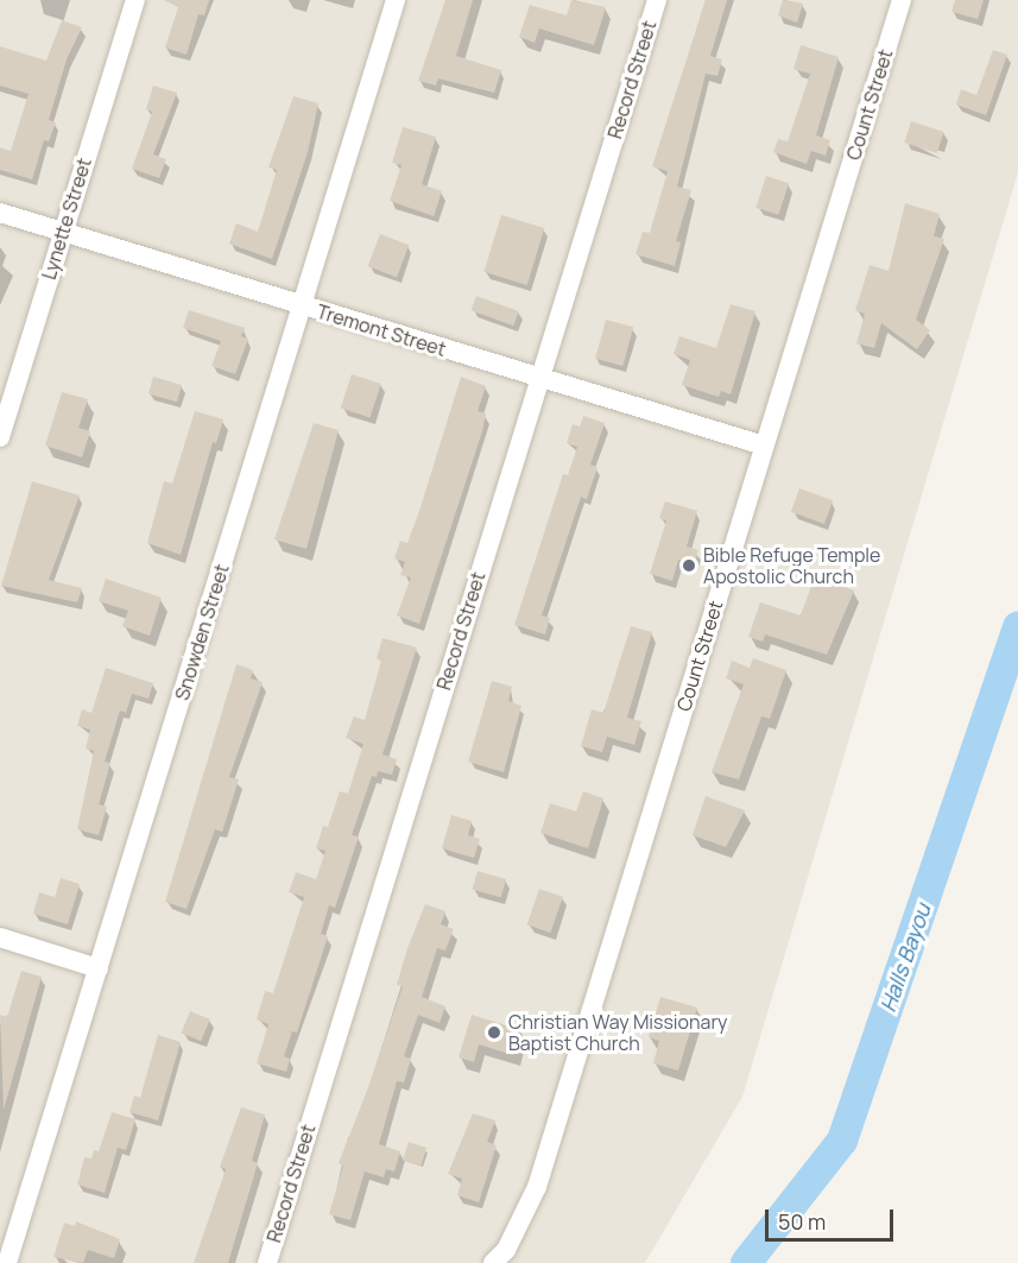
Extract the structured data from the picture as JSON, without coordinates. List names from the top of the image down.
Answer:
{
  "streets": {
    "street": [
      "Record Street",
      "Count Street",
      "Lynette Street",
      "Tremont Street",
      "Snowden Street"
    ]
  },
  "crossings": [
    ["Record Street", "Tremont Street"],
    ["Count Street", "Tremont Street"],
    ["Lynette Street", "Tremont Street"],
    ["Tremont Street", "Snowden Street"]
  ],
  "water": ["Halls Bayou"],
  "places": ["Bible Refuge Temple Apostolic Church", "Christian Way Missionary Baptist Church"],
  "scale_bar": "50 m"
}
